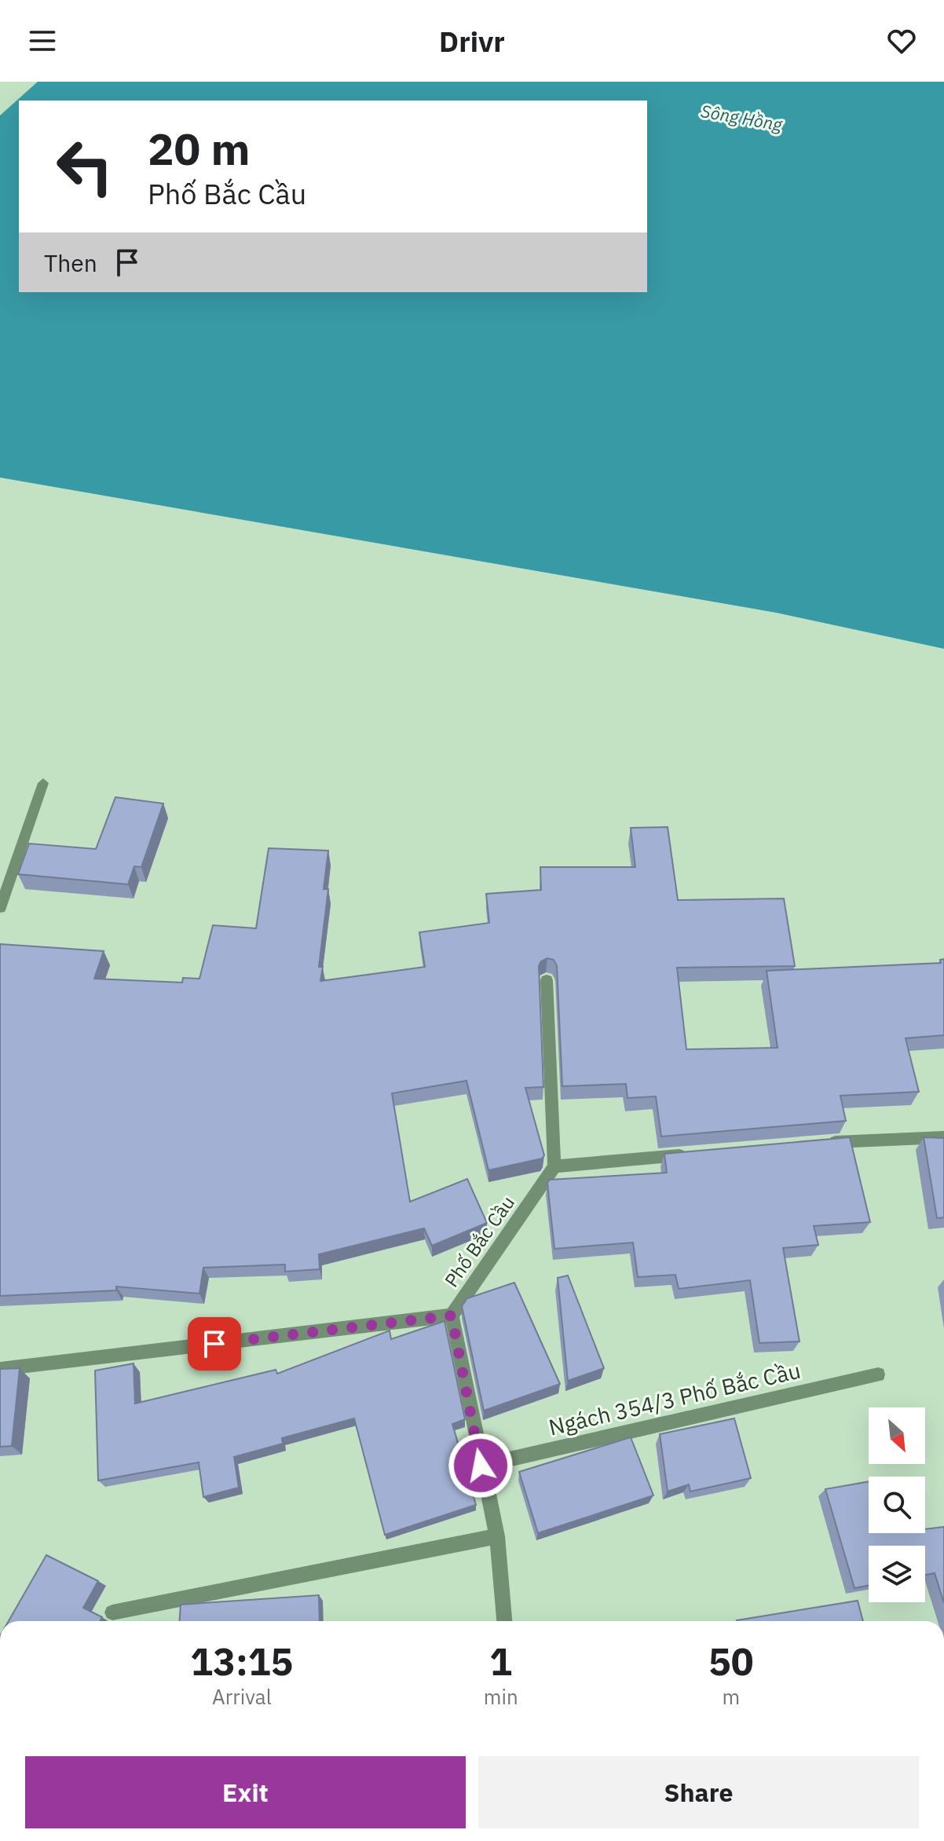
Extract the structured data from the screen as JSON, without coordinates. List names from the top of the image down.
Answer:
{
  "streets": {
    "street": ["Phố Bắc Cầu", "Ngách 354/3 Phố Bắc Cầu"]
  },
  "water": ["Sông Hồng"],
  "north": "bottom right",
  "page": {
    "header": "Drivr",
    "turn": ["20 m", "Phố Bắc Cầu"],
    "then": "Then",
    "eta": [
      "13:15",
      "Arrival",
      "1",
      "min",
      "50",
      "m"
    ],
    "buttons": ["Exit", "Share"]
  }
}
